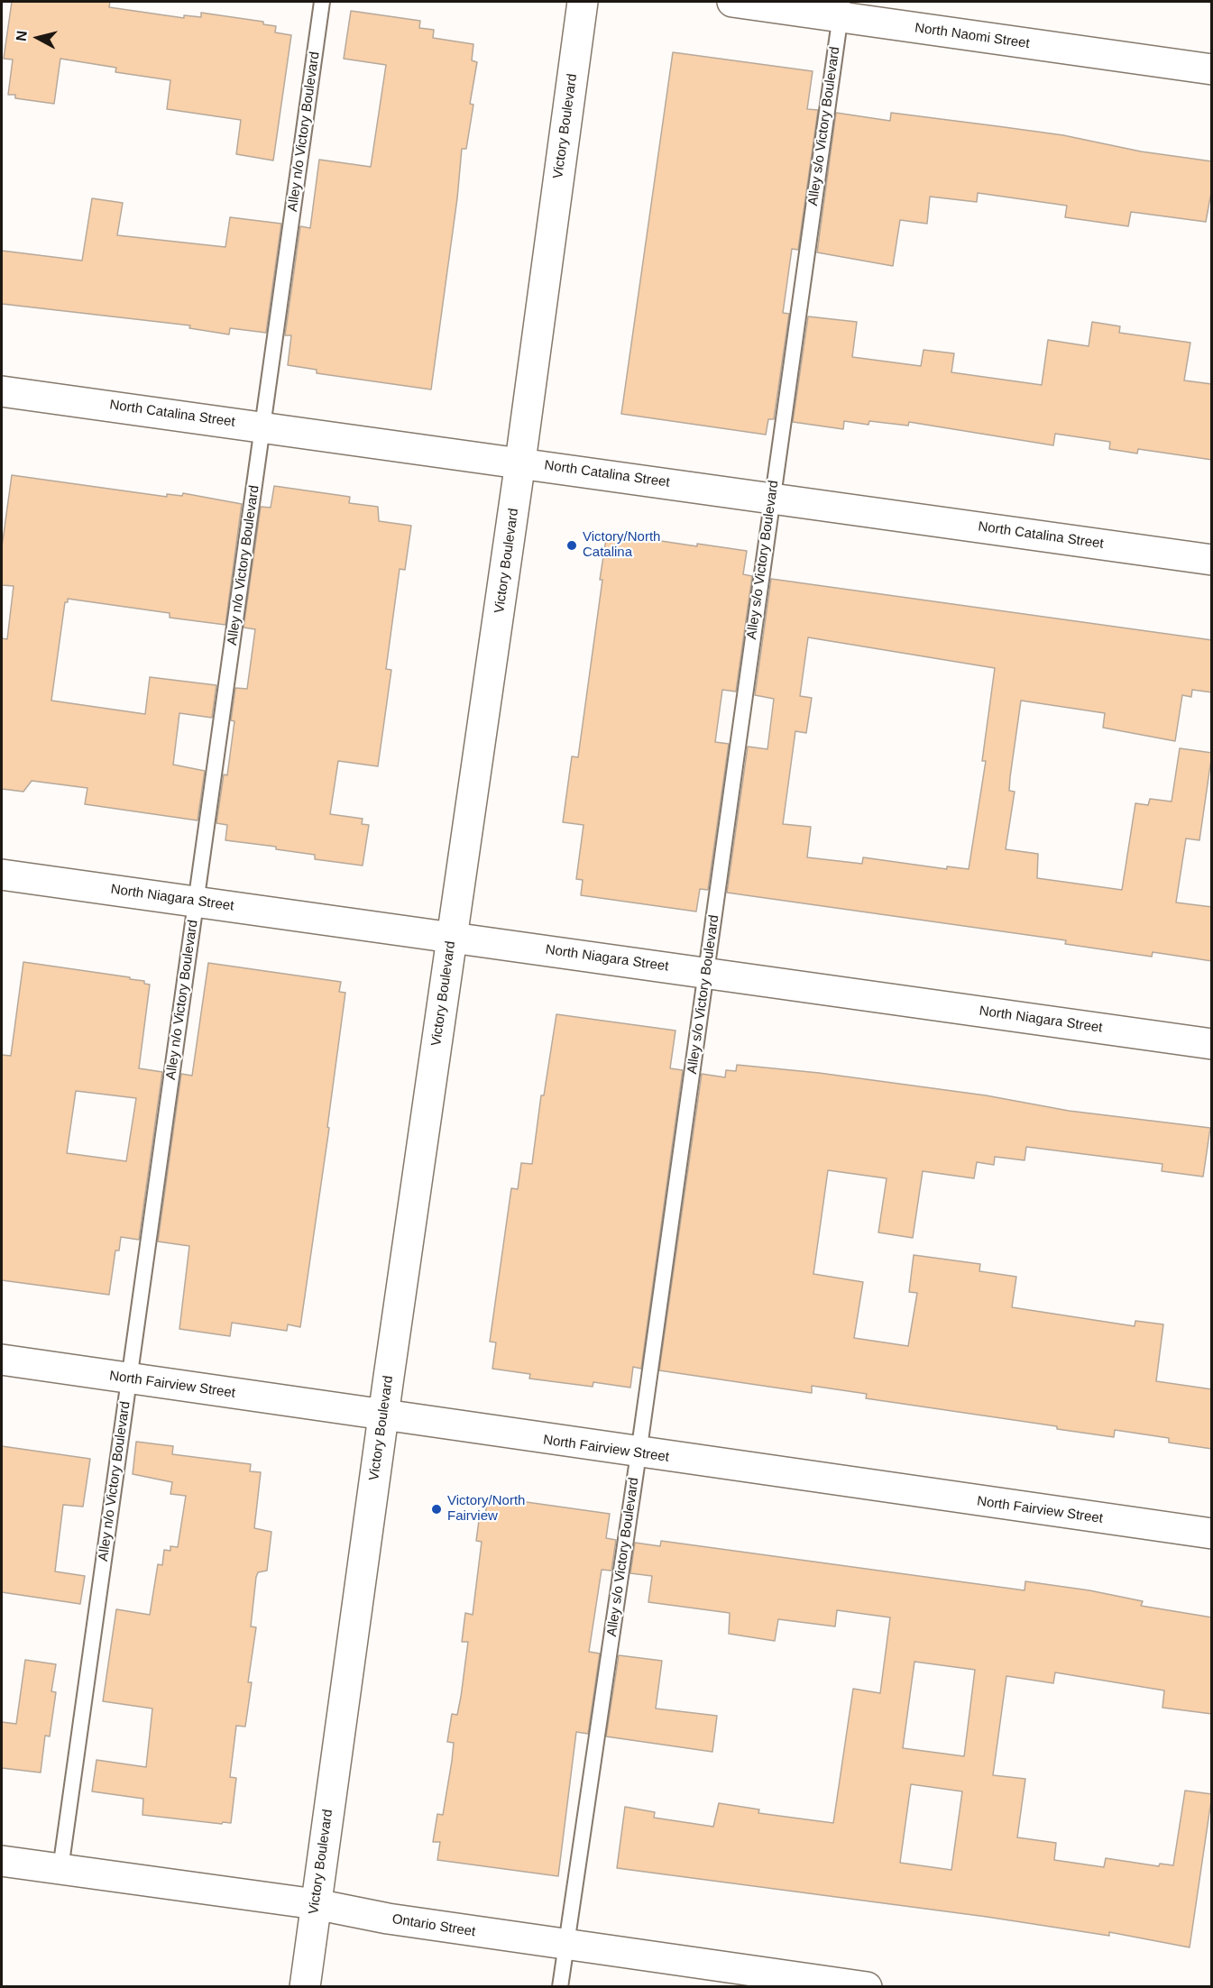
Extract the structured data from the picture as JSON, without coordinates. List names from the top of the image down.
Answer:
{
  "streets": {
    "street": [
      "North Naomi Street",
      "Victory Boulevard",
      "North Catalina Street",
      "North Niagara Street",
      "North Fairview Street",
      "Ontario Street"
    ],
    "lane": ["Alley s/o Victory Boulevard", "Alley n/o Victory Boulevard"]
  },
  "crossings": [
    ["North Naomi Street", "Alley s/o Victory Boulevard"],
    ["Victory Boulevard", "North Catalina Street"],
    ["Victory Boulevard", "North Niagara Street"],
    ["Victory Boulevard", "North Fairview Street"],
    ["Victory Boulevard", "Ontario Street"],
    ["Alley s/o Victory Boulevard", "North Catalina Street"],
    ["Alley s/o Victory Boulevard", "North Niagara Street"],
    ["Alley s/o Victory Boulevard", "North Fairview Street"],
    ["Alley s/o Victory Boulevard", "Ontario Street"],
    ["Alley n/o Victory Boulevard", "North Catalina Street"],
    ["Alley n/o Victory Boulevard", "North Niagara Street"],
    ["Alley n/o Victory Boulevard", "North Fairview Street"],
    ["Alley n/o Victory Boulevard", "Ontario Street"]
  ],
  "places": ["Victory/North Catalina", "Victory/North Fairview"],
  "north": "left"
}
